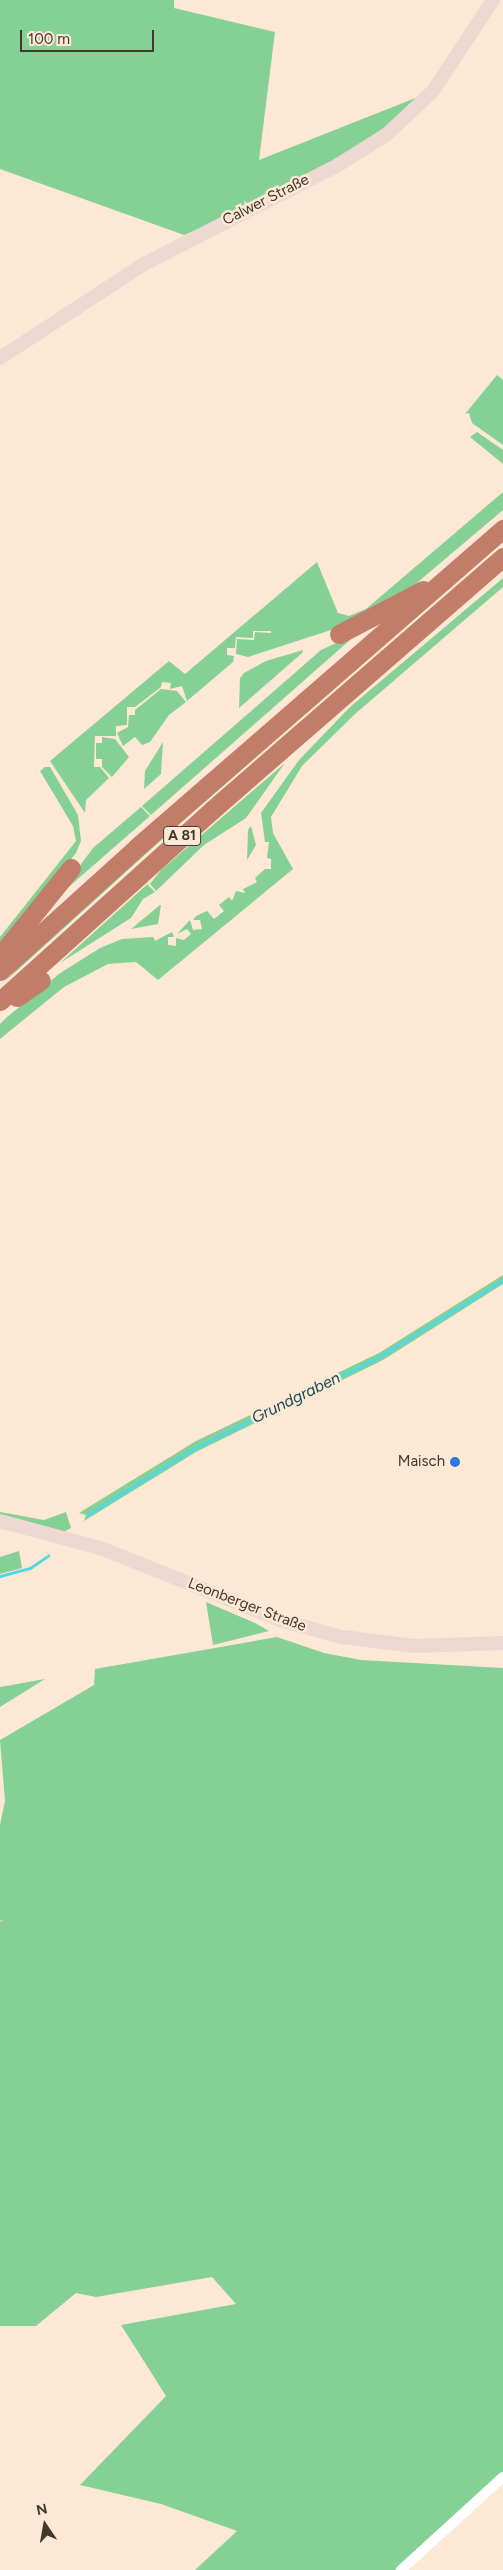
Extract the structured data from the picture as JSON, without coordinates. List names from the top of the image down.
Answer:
{
  "streets": {
    "highway": ["A 81"],
    "main road": ["Calwer Straße", "Leonberger Straße"]
  },
  "water": ["Grundgraben"],
  "places": ["Maisch"],
  "scale_bar": "100 m",
  "north": "top"
}
